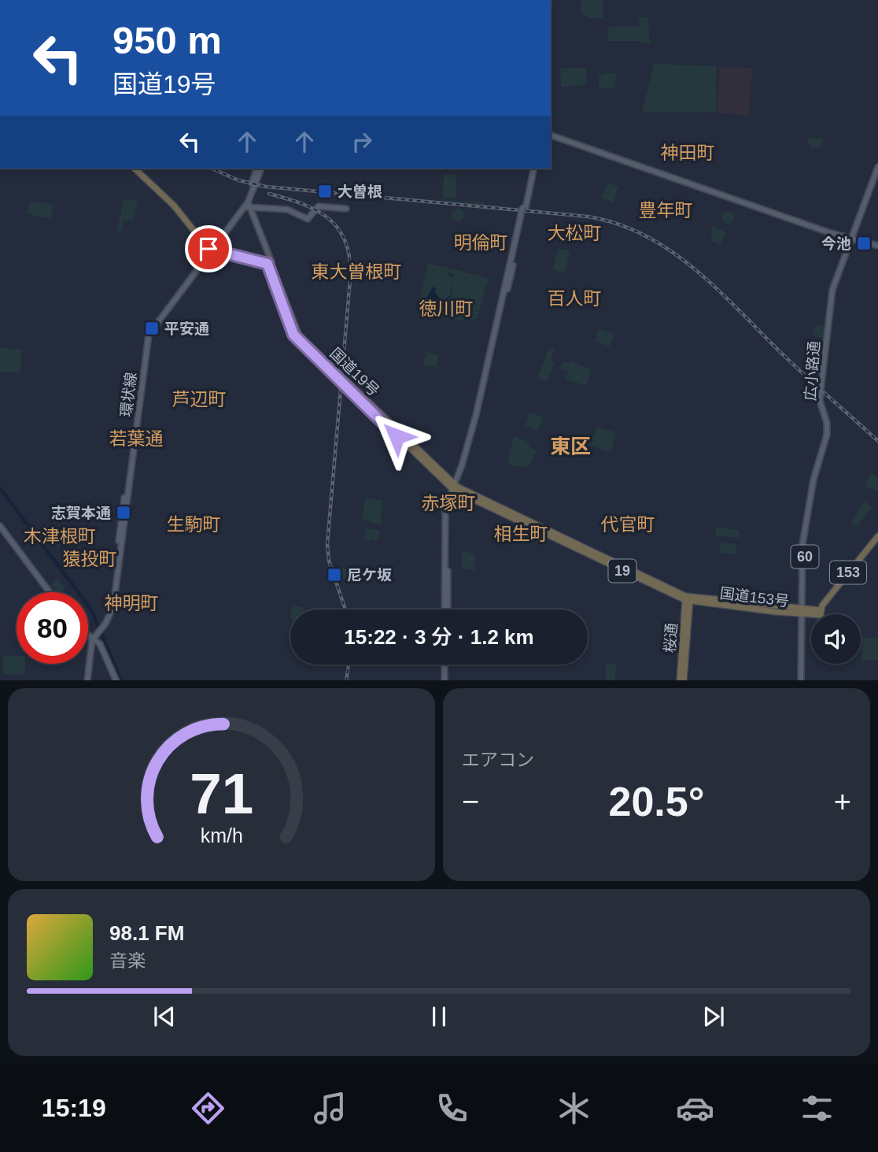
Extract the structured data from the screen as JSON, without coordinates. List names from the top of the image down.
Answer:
{
  "streets": {
    "highway": [
      "国道19号",
      "19",
      "153",
      "国道153号",
      "桜通"
    ],
    "main road": ["広小路通", "環状線", "60"]
  },
  "crossings": [
    ["広小路通", "国道153号"],
    ["国道19号", "国道153号"],
    ["国道19号", "桜通"],
    ["国道153号", "桜通"]
  ],
  "districts": [
    "神田町",
    "豊年町",
    "大松町",
    "明倫町",
    "東大曽根町",
    "百人町",
    "徳川町",
    "芦辺町",
    "若葉通",
    "東区",
    "赤塚町",
    "生駒町",
    "代官町",
    "相生町",
    "木津根町",
    "猿投町",
    "神明町"
  ],
  "places": {
    "transit": [
      "大曽根",
      "今池",
      "平安通",
      "志賀本通",
      "尼ケ坂"
    ]
  },
  "page": {
    "turn": ["950 m", "国道19号"],
    "limit": "80",
    "trip": "15:22 · 3 分 · 1.2 km",
    "tile": "エアコン",
    "heat": ["−", "20.5°", "+"],
    "song": ["98.1 FM", "音楽"],
    "tabs": "15:19",
    "gauge": ["71", "km/h"]
  }
}
